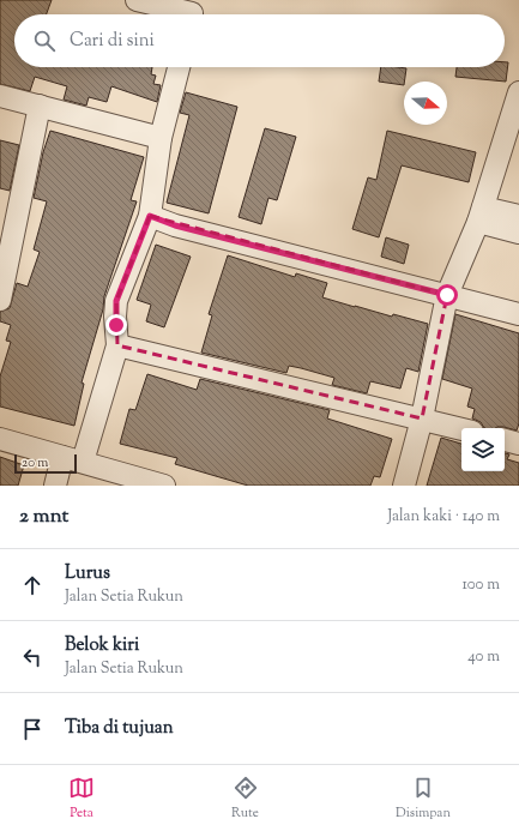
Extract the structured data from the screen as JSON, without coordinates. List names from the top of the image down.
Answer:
{
  "scale_bar": "20 m",
  "north": "right",
  "page": {
    "search": "Cari di sini",
    "scale": "20 m",
    "heading": ["2 mnt", "Jalan kaki · 140 m"],
    "list": [
      ["Lurus", "Jalan Setia Rukun", "100 m"],
      ["Belok kiri", "Jalan Setia Rukun", "40 m"],
      "Tiba di tujuan"
    ],
    "nav": ["Peta", "Rute", "Disimpan"]
  }
}
